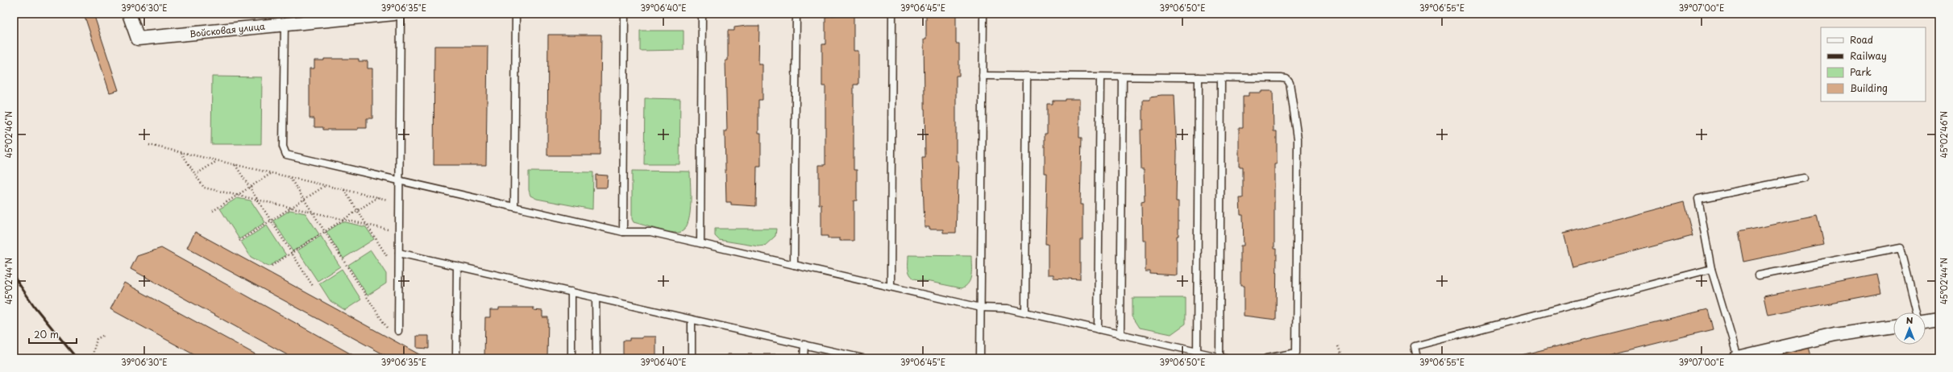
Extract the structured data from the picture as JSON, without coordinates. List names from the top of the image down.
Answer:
{
  "streets": {
    "street": ["Войсковая улица"]
  },
  "legend": [
    "Road",
    "Railway",
    "Park",
    "Building"
  ],
  "scale_bar": "20 m",
  "north": "top",
  "coordinates": [
    "39°06'30\"E",
    "39°06'35\"E",
    "39°06'40\"E",
    "39°06'45\"E",
    "39°06'50\"E",
    "39°06'55\"E",
    "39°07'00\"E",
    "45°02'46\"N",
    "45°02'44\"N"
  ]
}
